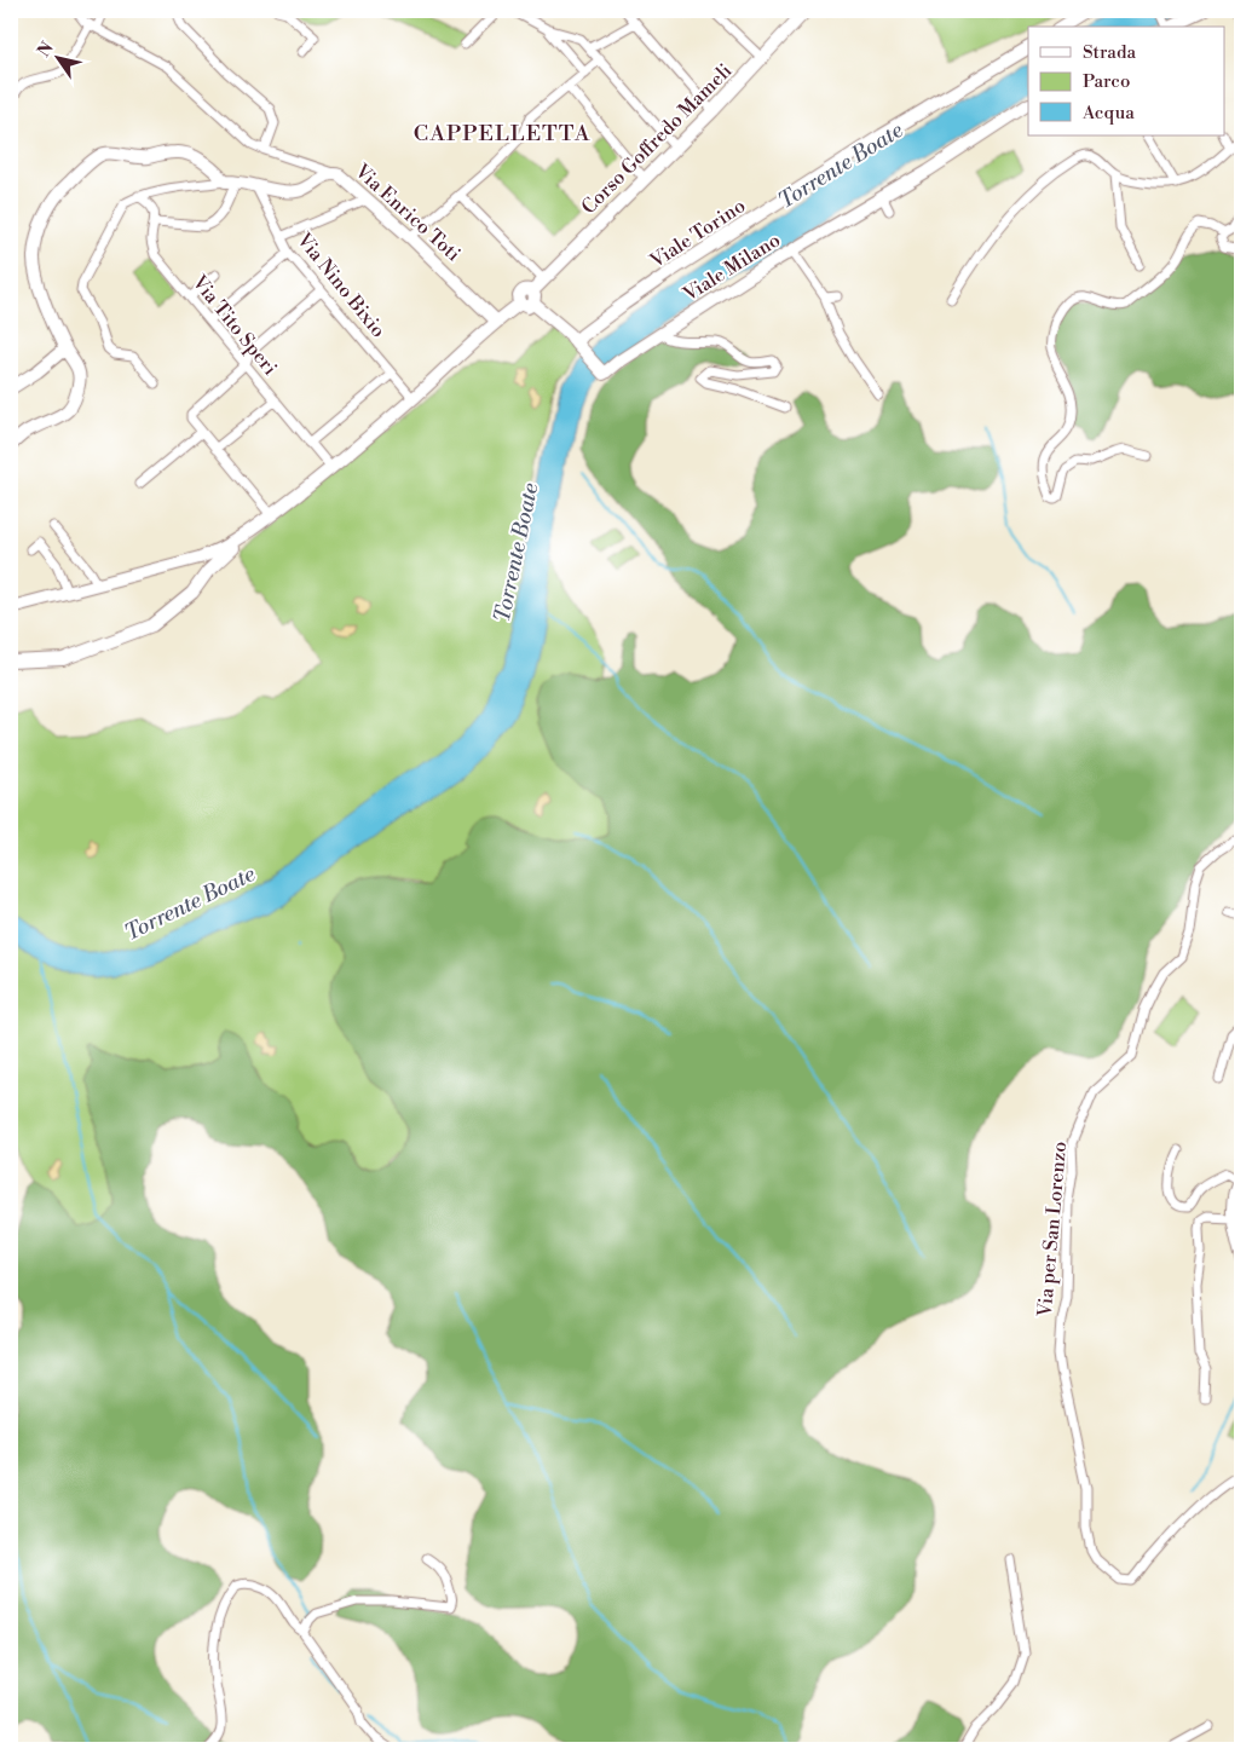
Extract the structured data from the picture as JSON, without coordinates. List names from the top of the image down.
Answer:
{
  "streets": {
    "street": [
      "Corso Goffredo Mameli",
      "Via Enrico Toti",
      "Viale Torino",
      "Viale Milano",
      "Via Nino Bixio",
      "Via Tito Speri",
      "Via per San Lorenzo"
    ]
  },
  "crossings": [
    ["Viale Torino", "Viale Milano"]
  ],
  "districts": ["CAPPELLETTA"],
  "water": ["Torrente Boate"],
  "legend": ["Strada", "Parco", "Acqua"],
  "north": "top left"
}
